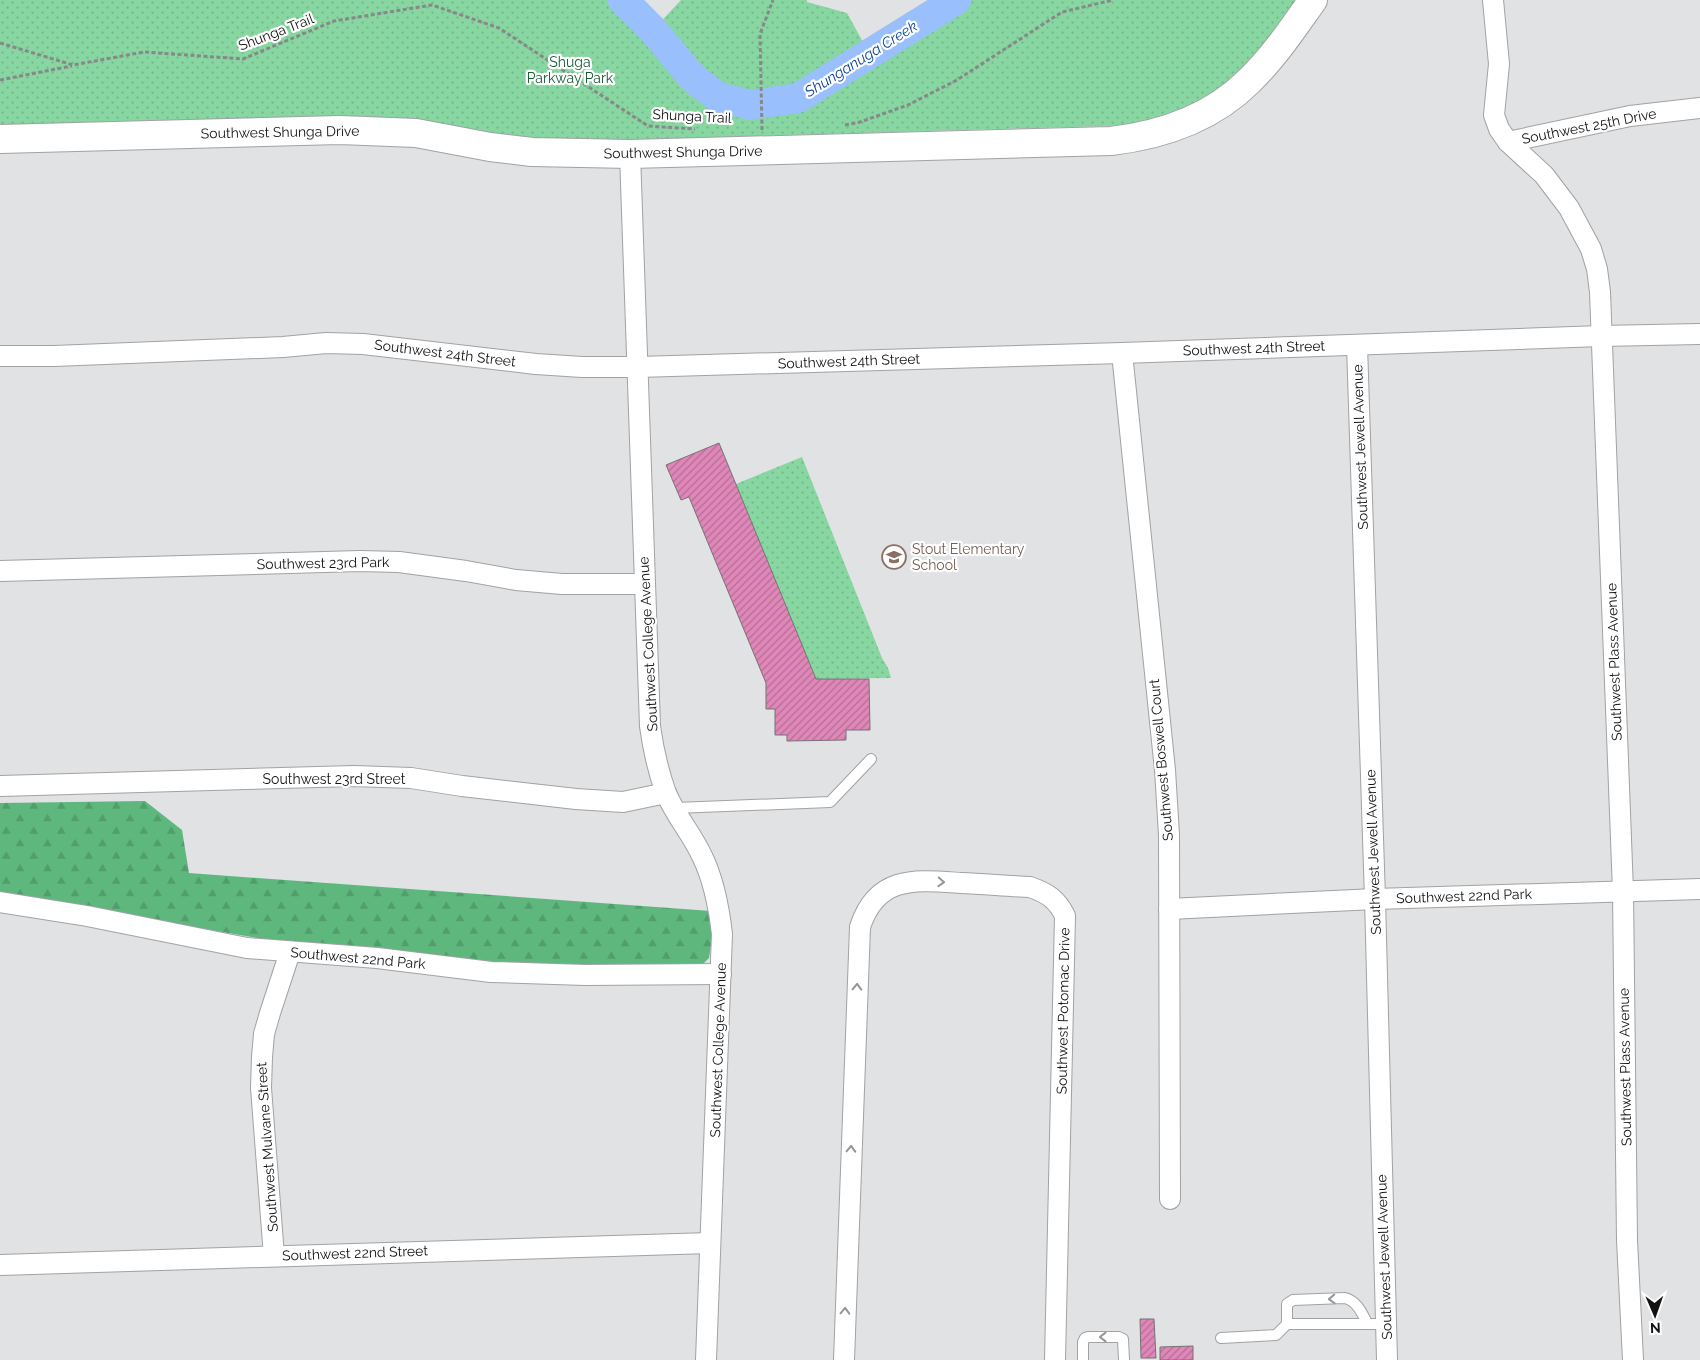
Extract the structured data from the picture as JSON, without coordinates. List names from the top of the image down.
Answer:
{
  "streets": {
    "street": [
      "Southwest 25th Drive",
      "Southwest Shunga Drive",
      "Southwest 24th Street",
      "Southwest Jewell Avenue",
      "Southwest 23rd Park",
      "Southwest College Avenue",
      "Southwest Plass Avenue",
      "Southwest Boswell Court",
      "Southwest 23rd Street",
      "Southwest 22nd Park",
      "Southwest Potomac Drive",
      "Southwest Mulvane Street",
      "Southwest 22nd Street"
    ],
    "path": ["Shunga Trail"]
  },
  "crossings": [
    ["Southwest 25th Drive", "Southwest Plass Avenue"],
    ["Southwest Shunga Drive", "Southwest College Avenue"],
    ["Southwest 24th Street", "Southwest Jewell Avenue"],
    ["Southwest 24th Street", "Southwest College Avenue"],
    ["Southwest 24th Street", "Southwest Plass Avenue"],
    ["Southwest 24th Street", "Southwest Boswell Court"],
    ["Southwest Jewell Avenue", "Southwest 22nd Park"],
    ["Southwest 23rd Park", "Southwest College Avenue"],
    ["Southwest College Avenue", "Southwest 23rd Street"],
    ["Southwest College Avenue", "Southwest 22nd Park"],
    ["Southwest College Avenue", "Southwest 22nd Street"],
    ["Southwest Plass Avenue", "Southwest 22nd Park"],
    ["Southwest Boswell Court", "Southwest 22nd Park"],
    ["Southwest 22nd Park", "Southwest Mulvane Street"],
    ["Southwest Mulvane Street", "Southwest 22nd Street"]
  ],
  "water": ["Shunganuga Creek"],
  "parks": ["Shuga Parkway Park"],
  "places": {
    "school or university": ["Stout Elementary School"]
  },
  "north": "bottom"
}
